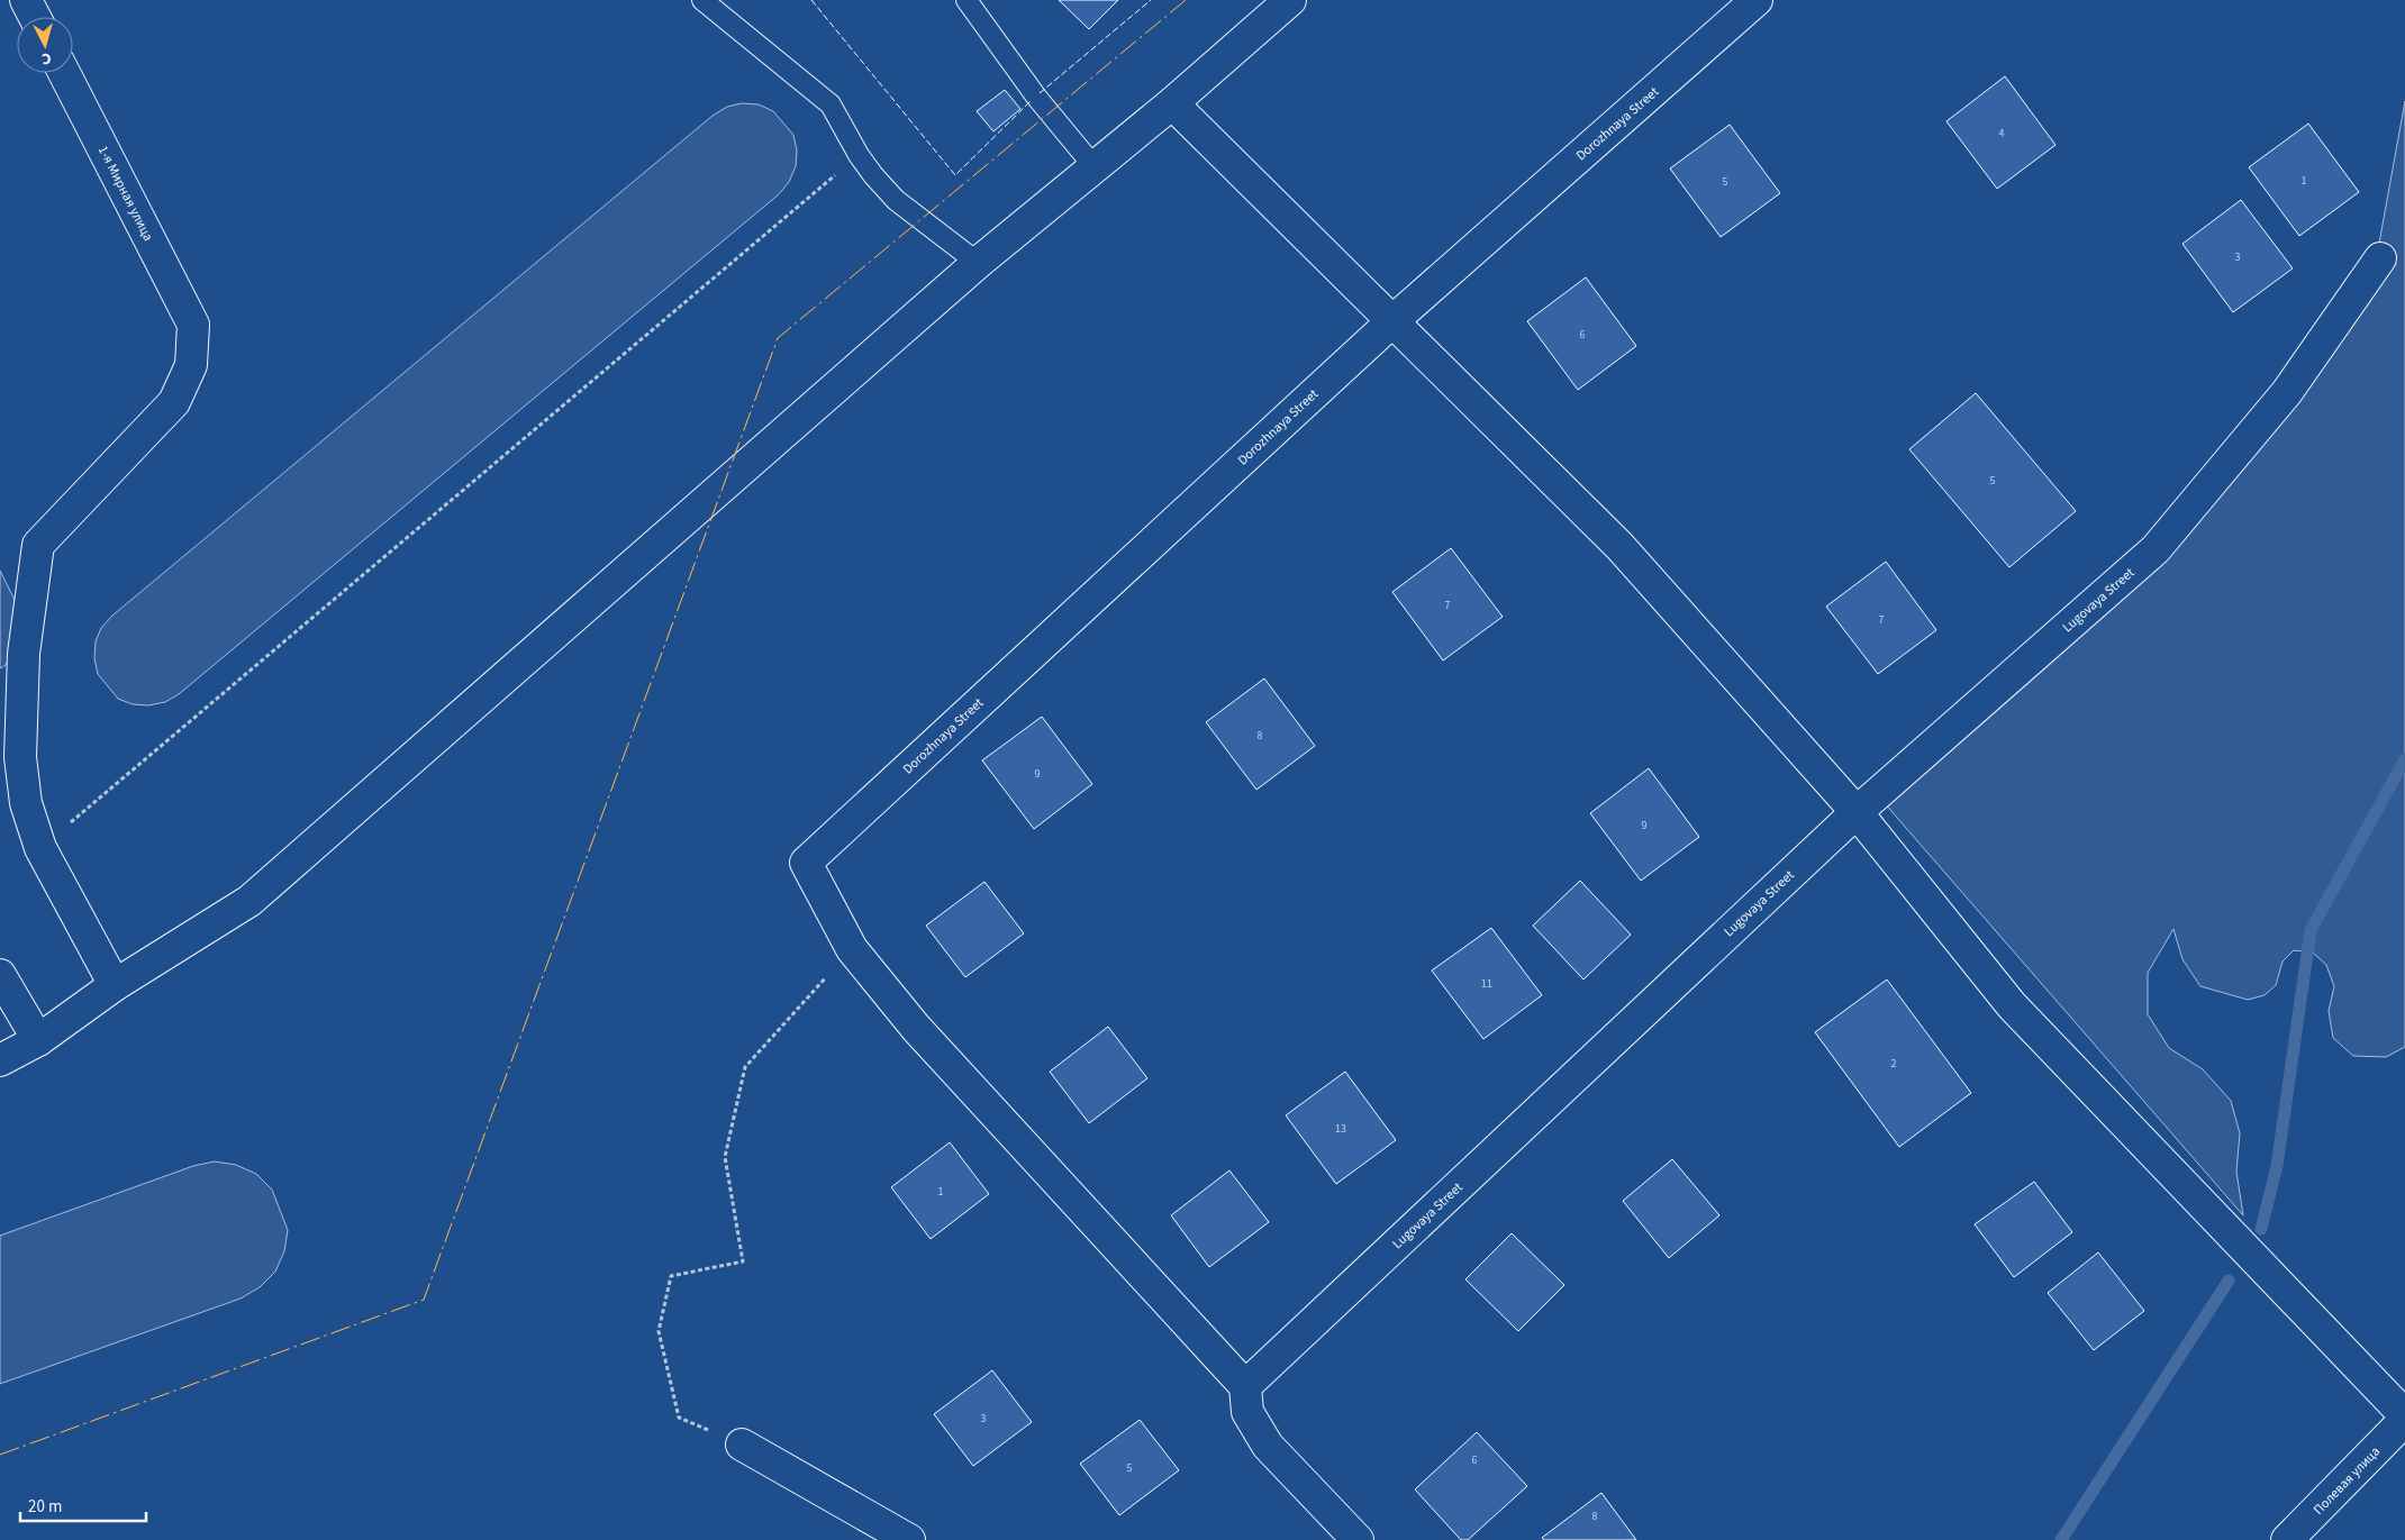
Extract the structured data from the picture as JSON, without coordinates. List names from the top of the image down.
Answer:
{
  "streets": {
    "street": [
      "Dorozhnaya Street",
      "1-я Мирная улица",
      "Lugovaya Street",
      "Полевая улица"
    ]
  },
  "house_numbers": [
    "4",
    "1",
    "5",
    "3",
    "6",
    "5",
    "7",
    "7",
    "8",
    "9",
    "9",
    "11",
    "2",
    "13",
    "1",
    "3",
    "6",
    "5",
    "8"
  ],
  "scale_bar": "20 m",
  "north": "bottom"
}
